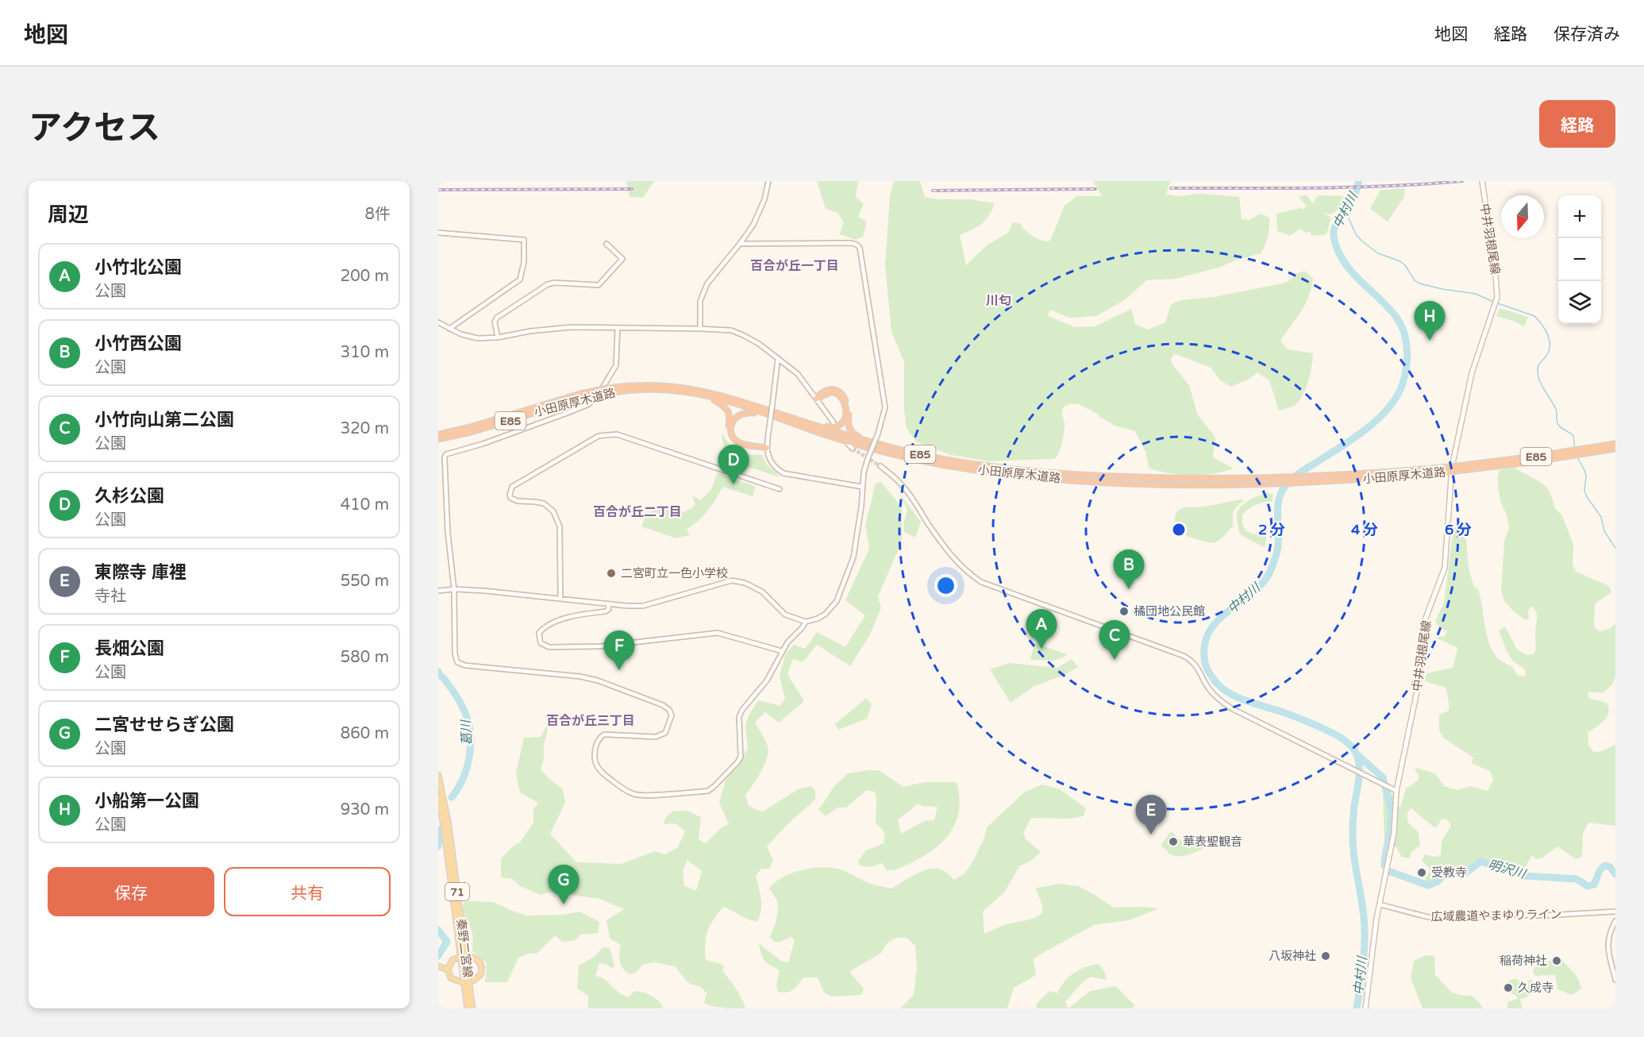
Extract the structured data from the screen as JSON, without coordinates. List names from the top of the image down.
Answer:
{
  "streets": {
    "highway": ["小田原厚木道路", "E85"],
    "main road": ["中井羽根尾線", "71", "秦野二宮線"],
    "street": ["広域農道やまゆりライン"]
  },
  "crossings": [
    ["中井羽根尾線", "広域農道やまゆりライン"]
  ],
  "districts": [
    "百合が丘一丁目",
    "川匂",
    "百合が丘二丁目",
    "百合が丘三丁目"
  ],
  "water": ["中村川", "葛川", "明沢川"],
  "places": [
    "二宮町立一色小学校",
    "橘団地公民館",
    "華表聖観音",
    "受教寺",
    "八坂神社",
    "稲荷神社",
    "久成寺"
  ],
  "north": "bottom",
  "page": {
    "header": "地図",
    "nav": ["地図", "経路", "保存済み"],
    "title": "アクセス",
    "buttons": [
      "経路",
      ["保存", "共有"]
    ],
    "heading": ["周辺", "8件"],
    "map_buttons": ["+", "−"],
    "list": [
      {
        "mark": "A",
        "name": "小竹北公園",
        "note": "公園",
        "value": "200 m"
      },
      {
        "mark": "B",
        "name": "小竹西公園",
        "note": "公園",
        "value": "310 m"
      },
      {
        "mark": "C",
        "name": "小竹向山第二公園",
        "note": "公園",
        "value": "320 m"
      },
      {
        "mark": "D",
        "name": "久杉公園",
        "note": "公園",
        "value": "410 m"
      },
      {
        "mark": "E",
        "name": "東際寺 庫裡",
        "note": "寺社",
        "value": "550 m"
      },
      {
        "mark": "F",
        "name": "長畑公園",
        "note": "公園",
        "value": "580 m"
      },
      {
        "mark": "G",
        "name": "二宮せせらぎ公園",
        "note": "公園",
        "value": "860 m"
      },
      {
        "mark": "H",
        "name": "小船第一公園",
        "note": "公園",
        "value": "930 m"
      }
    ],
    "pins": [
      "H",
      "D",
      "B",
      "A",
      "C",
      "F",
      "E",
      "G"
    ]
  },
  "rings": ["2 分", "4 分", "6 分"]
}
